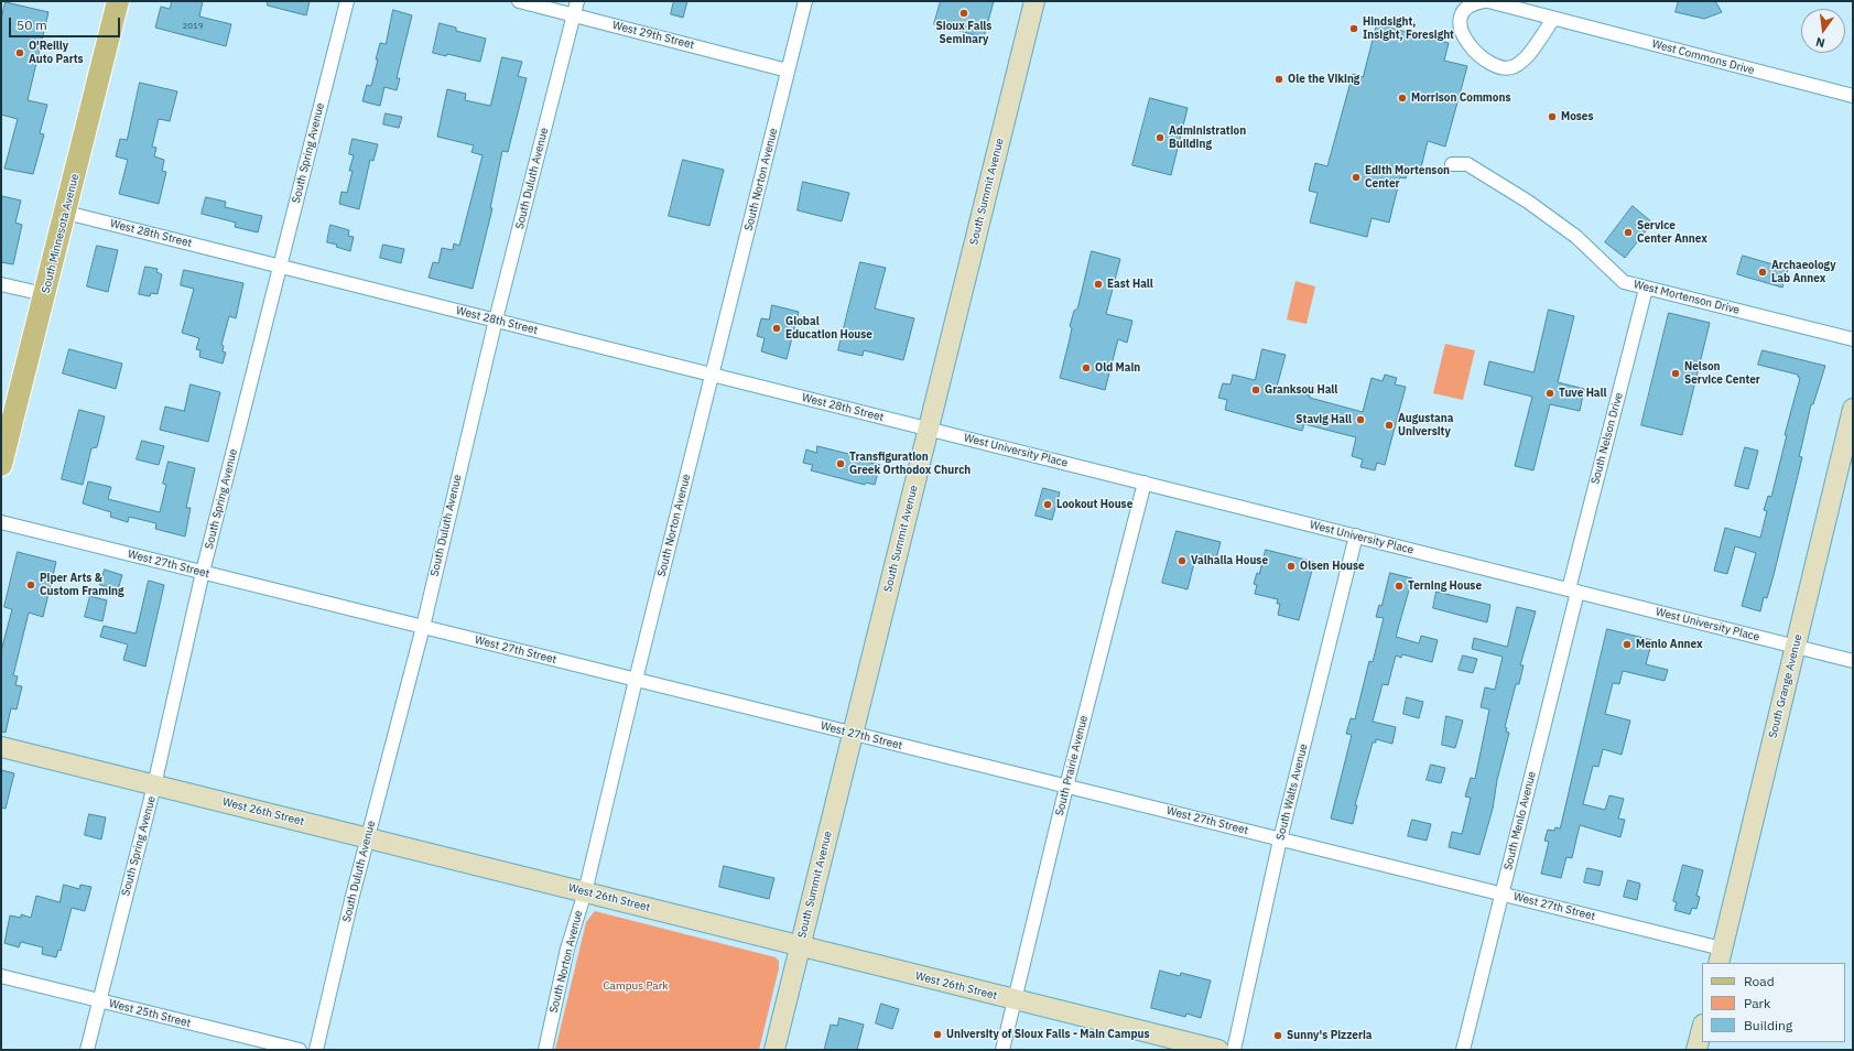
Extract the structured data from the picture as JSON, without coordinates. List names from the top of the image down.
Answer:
{
  "streets": {
    "main road": ["South Minnesota Avenue"],
    "street": [
      "West 29th Street",
      "West Commons Drive",
      "South Spring Avenue",
      "South Duluth Avenue",
      "South Norton Avenue",
      "South Summit Avenue",
      "West 28th Street",
      "West Mortenson Drive",
      "South Nelson Drive",
      "West University Place",
      "West 27th Street",
      "South Grange Avenue",
      "South Prairie Avenue",
      "South Walts Avenue",
      "West 26th Street",
      "South Menlo Avenue",
      "West 25th Street"
    ]
  },
  "crossings": [
    ["West 29th Street", "South Duluth Avenue"],
    ["West 29th Street", "South Norton Avenue"],
    ["South Spring Avenue", "West 28th Street"],
    ["South Spring Avenue", "West 27th Street"],
    ["South Spring Avenue", "West 26th Street"],
    ["South Spring Avenue", "West 25th Street"],
    ["South Duluth Avenue", "West 28th Street"],
    ["South Duluth Avenue", "West 27th Street"],
    ["South Duluth Avenue", "West 26th Street"],
    ["South Norton Avenue", "West 28th Street"],
    ["South Norton Avenue", "West 27th Street"],
    ["South Norton Avenue", "West 26th Street"],
    ["South Summit Avenue", "West 28th Street"],
    ["South Summit Avenue", "West University Place"],
    ["South Summit Avenue", "West 27th Street"],
    ["South Summit Avenue", "West 26th Street"],
    ["South Minnesota Avenue", "West 28th Street"],
    ["West 28th Street", "West University Place"],
    ["West Mortenson Drive", "South Nelson Drive"],
    ["South Nelson Drive", "West University Place"],
    ["South Nelson Drive", "South Menlo Avenue"],
    ["West University Place", "South Grange Avenue"],
    ["West University Place", "South Prairie Avenue"],
    ["West University Place", "South Walts Avenue"],
    ["West University Place", "South Menlo Avenue"],
    ["West 27th Street", "South Grange Avenue"],
    ["West 27th Street", "South Prairie Avenue"],
    ["West 27th Street", "South Walts Avenue"],
    ["West 27th Street", "South Menlo Avenue"],
    ["South Prairie Avenue", "West 26th Street"]
  ],
  "parks": ["Campus Park"],
  "places": [
    "Sioux Falls Seminary",
    "Hindsight, Insight, Foresight",
    "O'Reilly Auto Parts",
    "Ole the Viking",
    "Morrison Commons",
    "Moses",
    "Administration Building",
    "Edith Mortenson Center",
    "Service Center Annex",
    "Archaeology Lab Annex",
    "East Hall",
    "Global Education House",
    "Old Main",
    "Nelson Service Center",
    "Granksou Hall",
    "Tuve Hall",
    "Stavig Hall",
    "Augustana University",
    "Transfiguration Greek Orthodox Church",
    "Lookout House",
    "Valhalla House",
    "Olsen House",
    "Piper Arts & Custom Framing",
    "Terning House",
    "Menlo Annex",
    "University of Sioux Falls - Main Campus",
    "Sunny's Pizzeria"
  ],
  "house_numbers": ["2019"],
  "legend": ["Road", "Park", "Building"],
  "scale_bar": "50 m",
  "north": "bottom"
}
